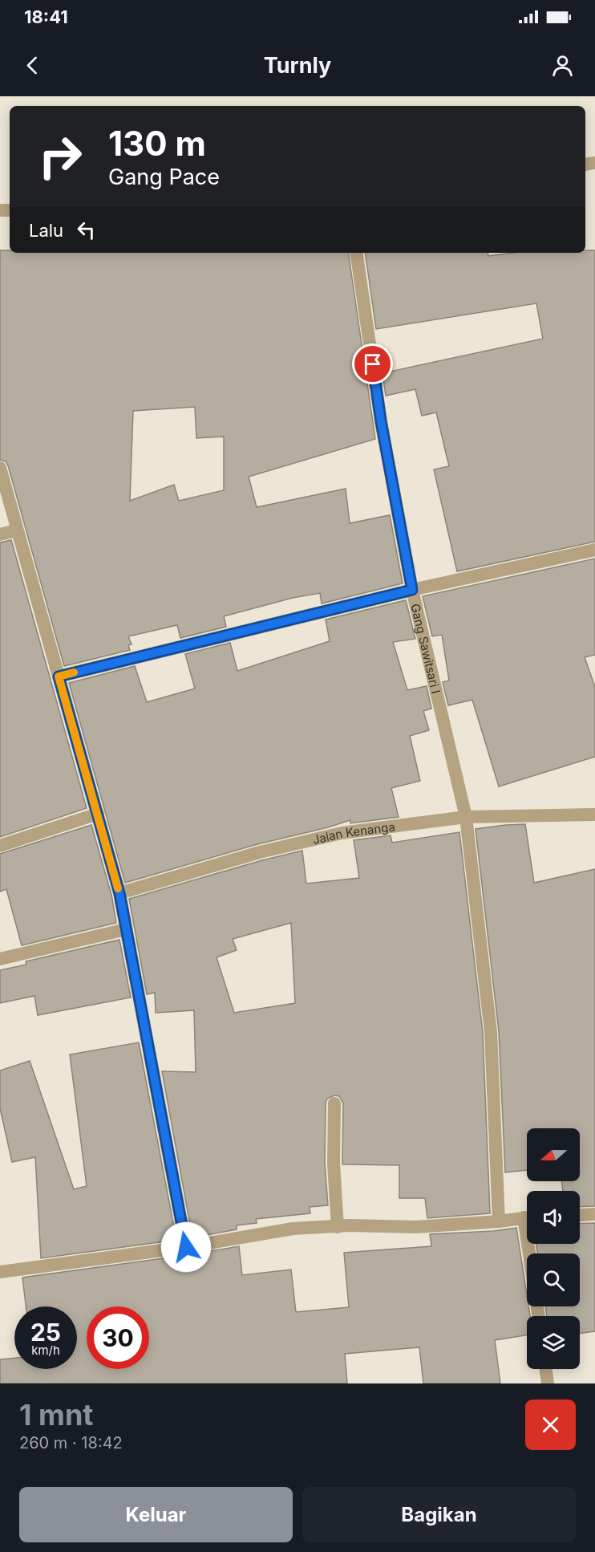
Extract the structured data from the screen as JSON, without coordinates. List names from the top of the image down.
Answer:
{
  "streets": {
    "street": ["Gang Sawitsari I", "Jalan Kenanga"]
  },
  "crossings": [
    ["Gang Sawitsari I", "Jalan Kenanga"]
  ],
  "north": "left",
  "page": {
    "status": "18:41",
    "header": "Turnly",
    "turn": ["130 m", "Gang Pace"],
    "then": "Lalu",
    "speed": "25 km/h",
    "limit": "30",
    "heading": ["1 mnt", "260 m · 18:42"],
    "buttons": ["Keluar", "Bagikan"]
  }
}
